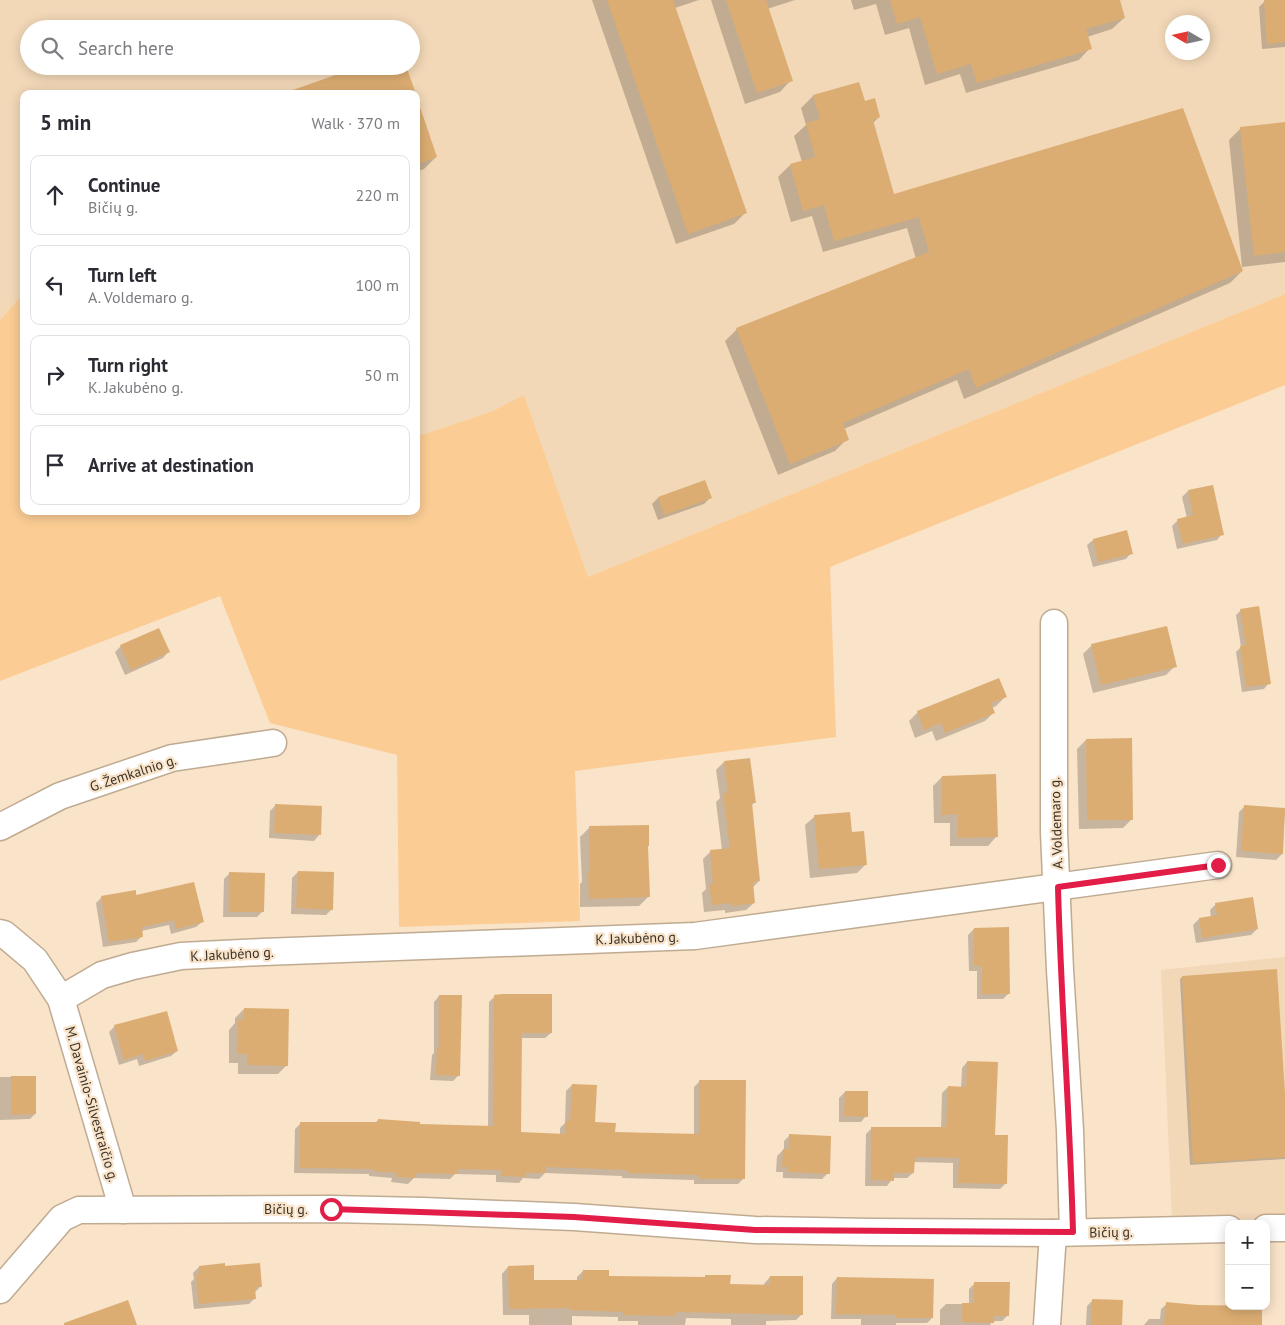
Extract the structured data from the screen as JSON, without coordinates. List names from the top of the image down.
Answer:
{
  "streets": {
    "street": [
      "G. Žemkalnio g.",
      "A. Voldemaro g.",
      "K. Jakubėno g.",
      "M. Davainio-Silvestraičio g.",
      "Bičių g."
    ]
  },
  "crossings": [
    ["A. Voldemaro g.", "K. Jakubėno g."],
    ["A. Voldemaro g.", "Bičių g."],
    ["K. Jakubėno g.", "M. Davainio-Silvestraičio g."],
    ["M. Davainio-Silvestraičio g.", "Bičių g."]
  ],
  "north": "left",
  "page": {
    "search": "Search here",
    "heading": ["5 min", "Walk · 370 m"],
    "list": [
      ["Continue", "Bičių g.", "220 m"],
      ["Turn left", "A. Voldemaro g.", "100 m"],
      ["Turn right", "K. Jakubėno g.", "50 m"],
      "Arrive at destination"
    ],
    "map_buttons": ["+", "−"]
  }
}
